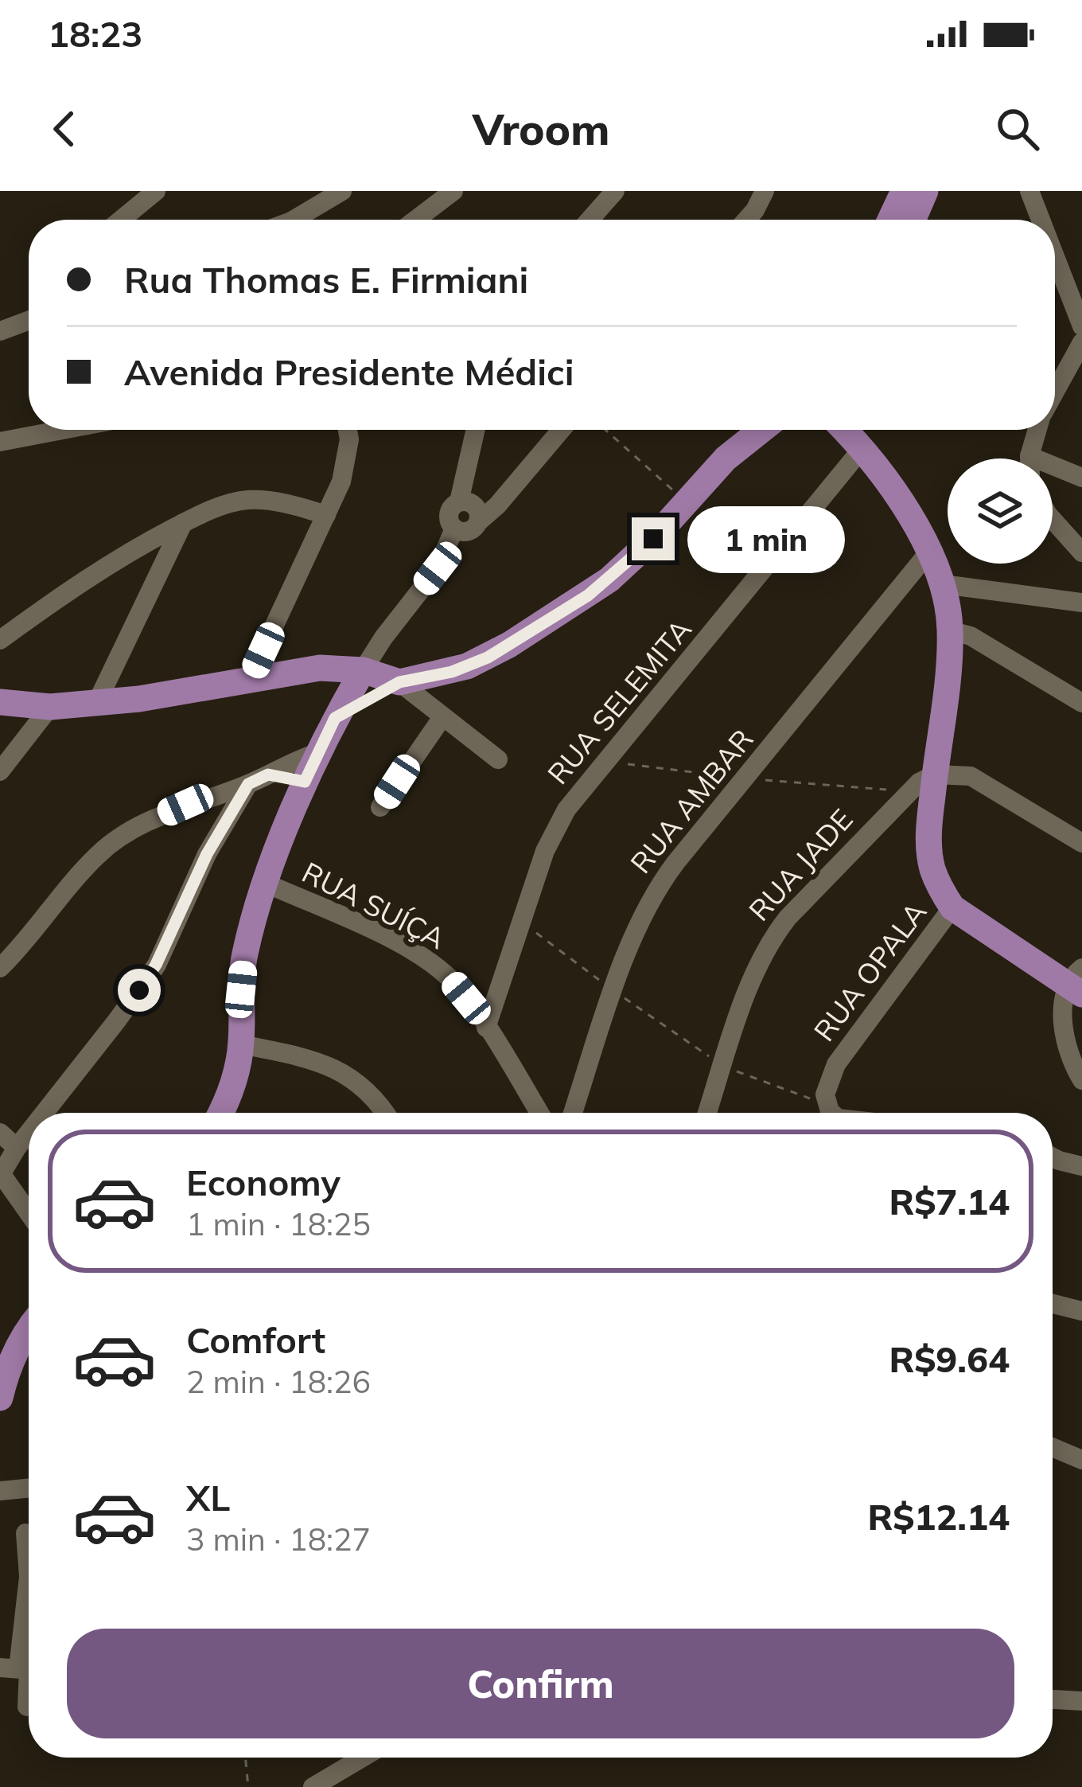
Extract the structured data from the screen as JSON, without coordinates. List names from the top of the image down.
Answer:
{
  "streets": {
    "street": [
      "RUA SELEMITA",
      "RUA AMBAR",
      "RUA JADE",
      "RUA SUÍÇA",
      "RUA OPALA"
    ]
  },
  "crossings": [
    ["RUA SELEMITA", "RUA SUÍÇA"]
  ],
  "page": {
    "status": "18:23",
    "header": "Vroom",
    "banner": ["Rua Thomas E. Firmiani", "Avenida Presidente Médici"],
    "bubble": "1 min",
    "list": [
      {
        "name": "Economy",
        "note": "1 min · 18:25",
        "value": "R$7.14"
      },
      {
        "name": "Comfort",
        "note": "2 min · 18:26",
        "value": "R$9.64"
      },
      {
        "name": "XL",
        "note": "3 min · 18:27",
        "value": "R$12.14"
      }
    ],
    "buttons": "Confirm"
  }
}
